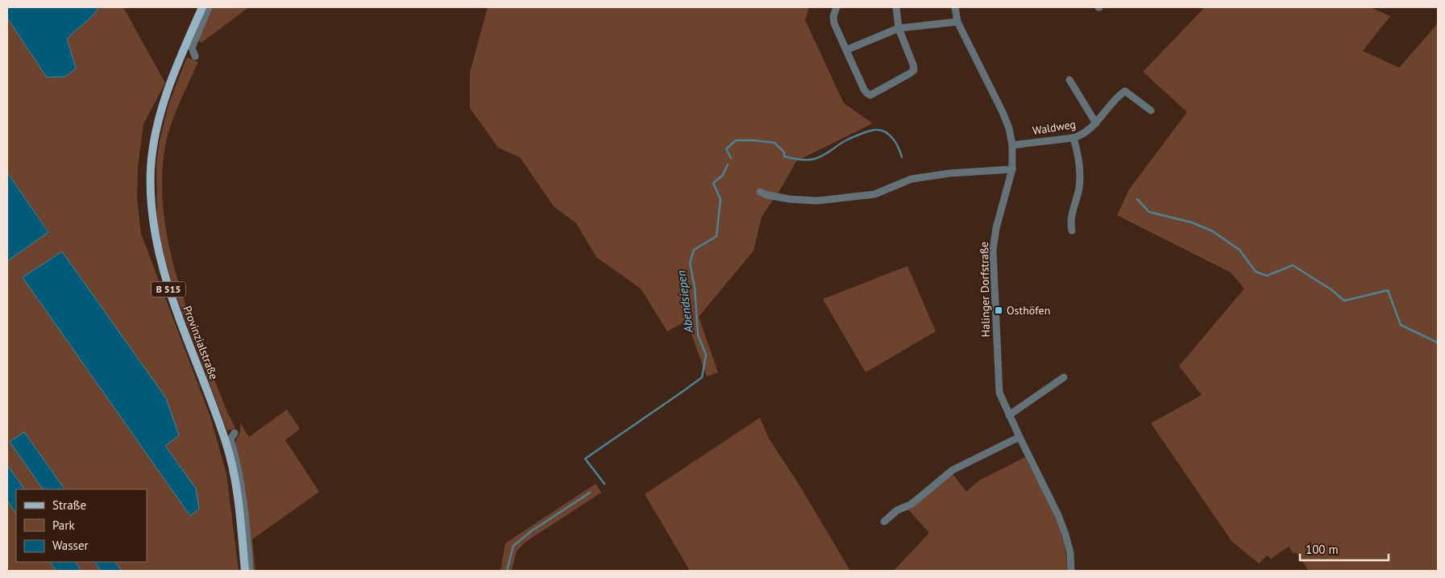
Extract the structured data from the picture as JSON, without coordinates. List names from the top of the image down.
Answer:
{
  "streets": {
    "main road": ["B 515", "Provinzialstraße"],
    "street": ["Waldweg", "Halinger Dorfstraße"]
  },
  "crossings": [
    ["Waldweg", "Halinger Dorfstraße"]
  ],
  "water": ["Abendsiepen"],
  "places": {
    "transit": ["Osthöfen"]
  },
  "legend": ["Straße", "Park", "Wasser"],
  "scale_bar": "100 m"
}
